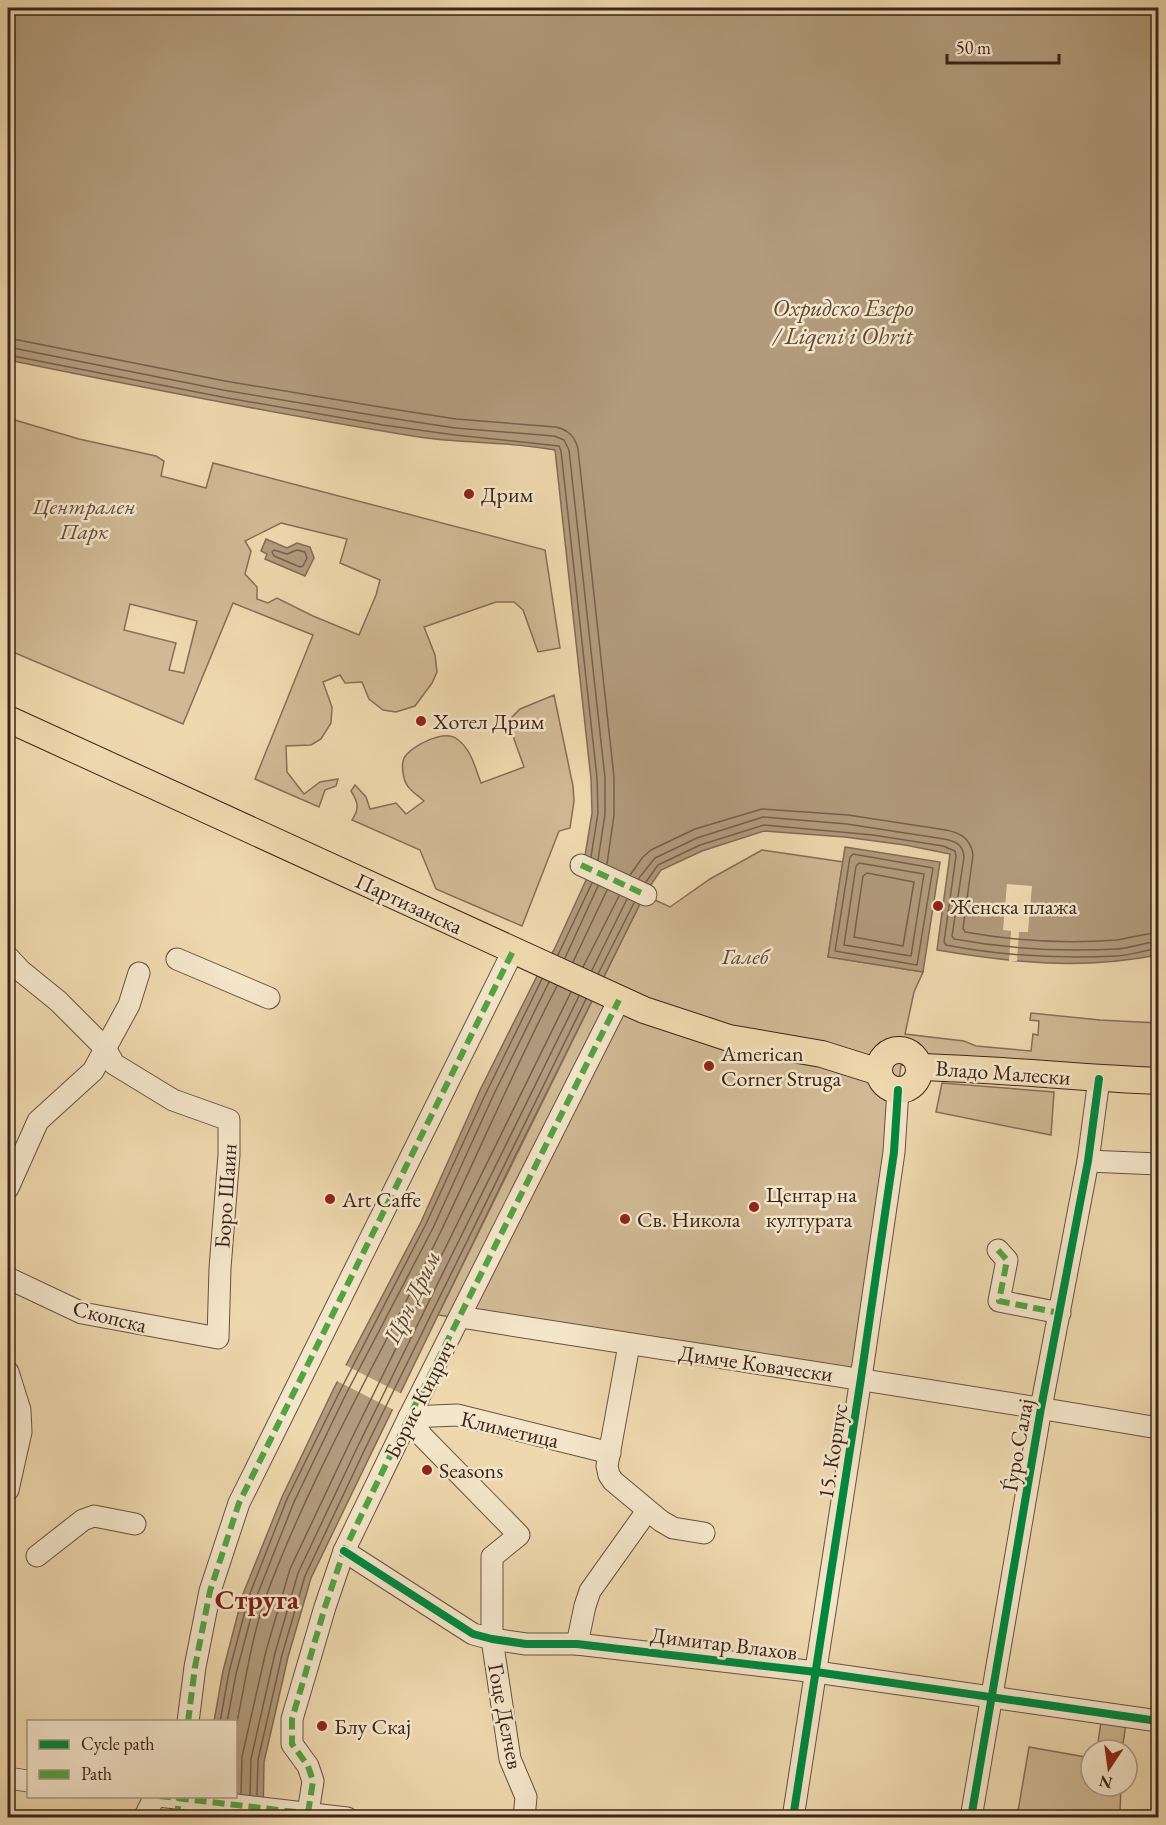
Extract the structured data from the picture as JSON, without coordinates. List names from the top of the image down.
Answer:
{
  "streets": {
    "main road": ["Партизанска", "Владо Малески"],
    "street": [
      "Боро Шаин",
      "Скопска",
      "Димче Ковачески",
      "Борис Кидрич",
      "Климетица",
      "Ѓуро Салај",
      "15. Корпус",
      "Димитар Влахов",
      "Гоце Делчев"
    ]
  },
  "crossings": [
    ["Партизанска", "Владо Малески"],
    ["Партизанска", "Борис Кидрич"],
    ["Партизанска", "15. Корпус"],
    ["Владо Малески", "Ѓуро Салај"],
    ["Владо Малески", "15. Корпус"],
    ["Боро Шаин", "Скопска"],
    ["Димче Ковачески", "Борис Кидрич"],
    ["Димче Ковачески", "Ѓуро Салај"],
    ["Димче Ковачески", "15. Корпус"],
    ["Борис Кидрич", "Климетица"],
    ["Борис Кидрич", "Димитар Влахов"],
    ["Борис Кидрич", "Гоце Делчев"],
    ["Климетица", "Гоце Делчев"],
    ["Ѓуро Салај", "Димитар Влахов"],
    ["15. Корпус", "Димитар Влахов"],
    ["Димитар Влахов", "Гоце Делчев"]
  ],
  "districts": ["Струга"],
  "water": ["Охридско Езеро / Liqeni i Ohrit", "Црн Дрим"],
  "parks": ["Централен Парк", "Галеб"],
  "places": [
    "Дрим",
    "Хотел Дрим",
    "Женска плажа",
    "American Corner Struga",
    "Art Caffe",
    "Центар на културата",
    "Св. Никола",
    "Seasons",
    "Блу Скај"
  ],
  "legend": ["Cycle path", "Path"],
  "scale_bar": "50 m",
  "north": "bottom"
}
